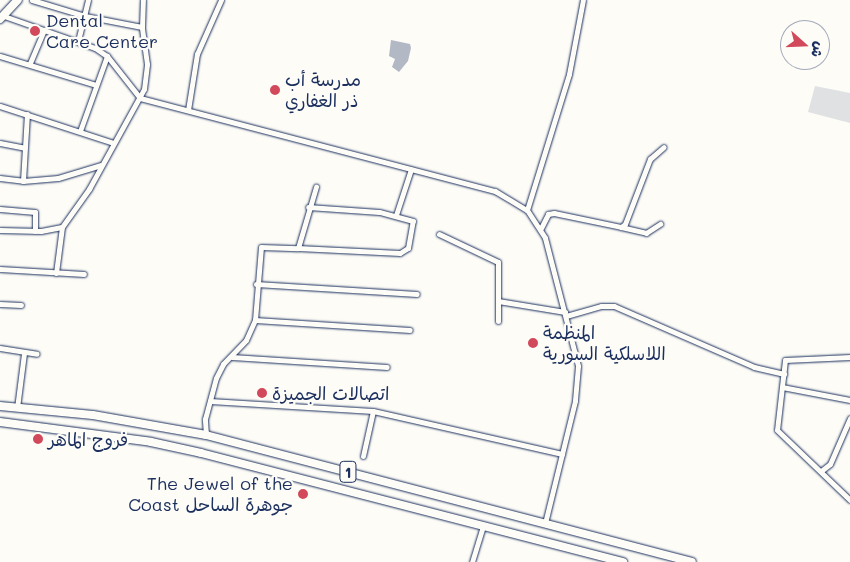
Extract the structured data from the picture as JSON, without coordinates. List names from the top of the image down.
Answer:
{
  "streets": {
    "main road": ["1"]
  },
  "places": [
    "Dental Care Center",
    "مدرسة أب ذر الغفاري",
    "المنظمة اللاسلكية السورية",
    "اتصالات الجميزة",
    "فروج الماهر",
    "The Jewel of the Coast جوهرة الساحل"
  ],
  "north": "right"
}
